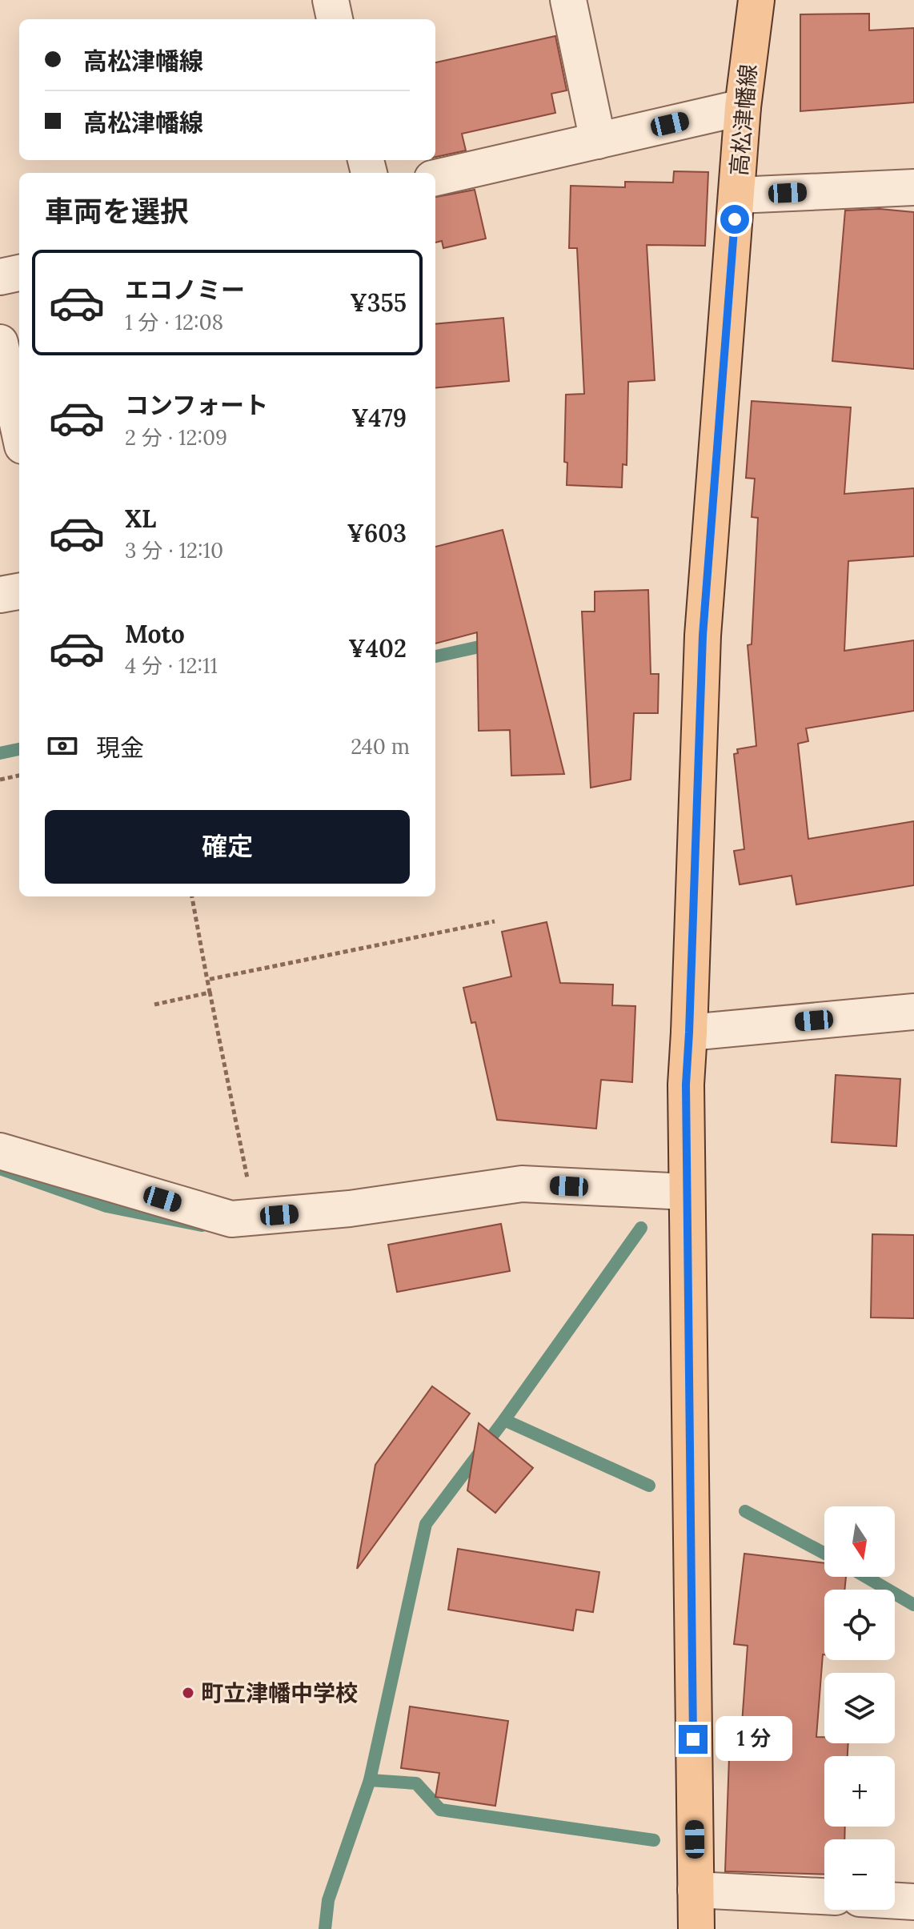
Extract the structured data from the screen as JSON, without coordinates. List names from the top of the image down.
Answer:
{
  "streets": {
    "main road": ["高松津幡線"]
  },
  "places": ["町立津幡中学校"],
  "north": "bottom",
  "page": {
    "banner": ["高松津幡線", "高松津幡線"],
    "heading": "車両を選択",
    "list": [
      {
        "name": "エコノミー",
        "note": "1 分 · 12:08",
        "value": "¥355"
      },
      {
        "name": "コンフォート",
        "note": "2 分 · 12:09",
        "value": "¥479"
      },
      {
        "name": "XL",
        "note": "3 分 · 12:10",
        "value": "¥603"
      },
      {
        "name": "Moto",
        "note": "4 分 · 12:11",
        "value": "¥402"
      }
    ],
    "pay": ["現金", "240 m"],
    "buttons": "確定",
    "map_buttons": ["+", "−"],
    "bubble": "1 分"
  }
}
